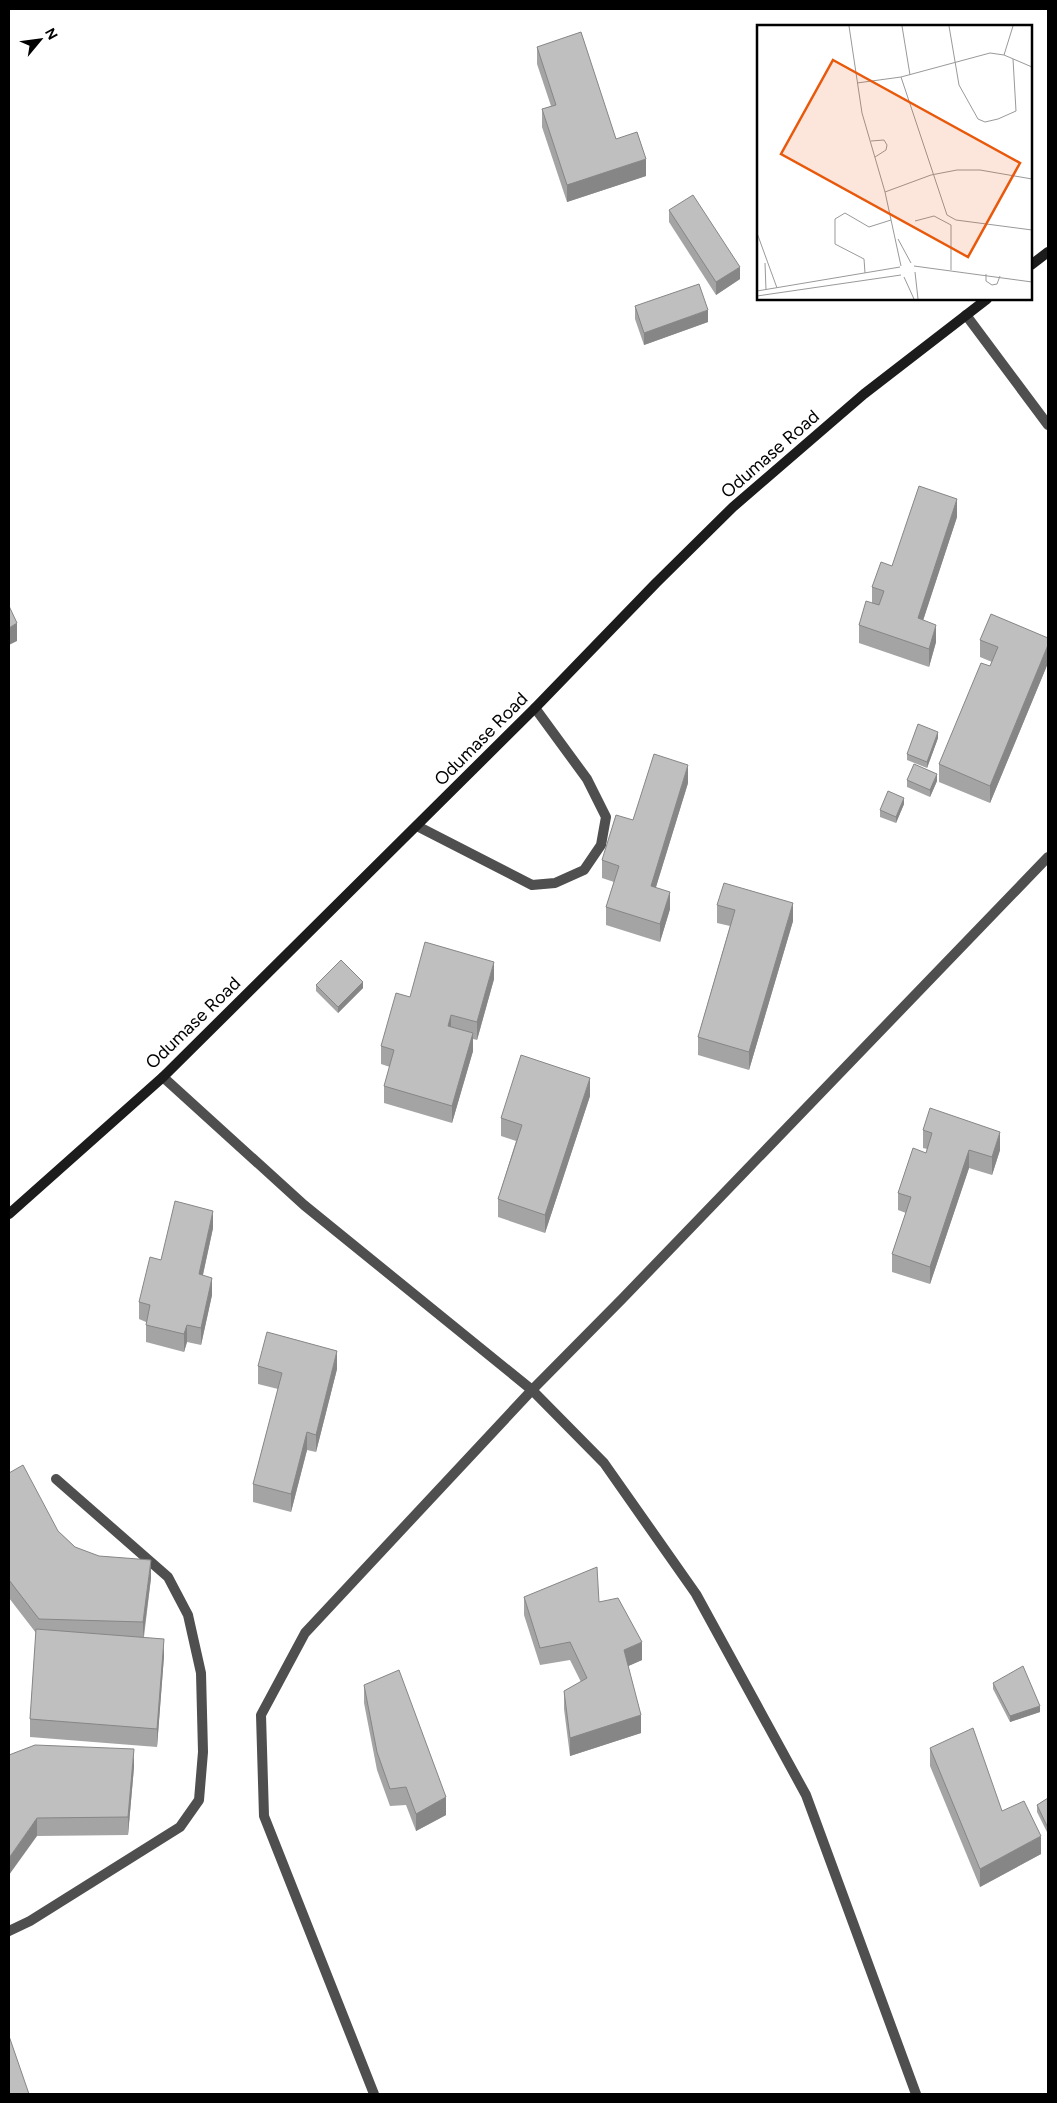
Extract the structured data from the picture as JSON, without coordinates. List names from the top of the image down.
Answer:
{
  "streets": {
    "main road": ["Odumase Road"]
  },
  "north": "top right"
}
